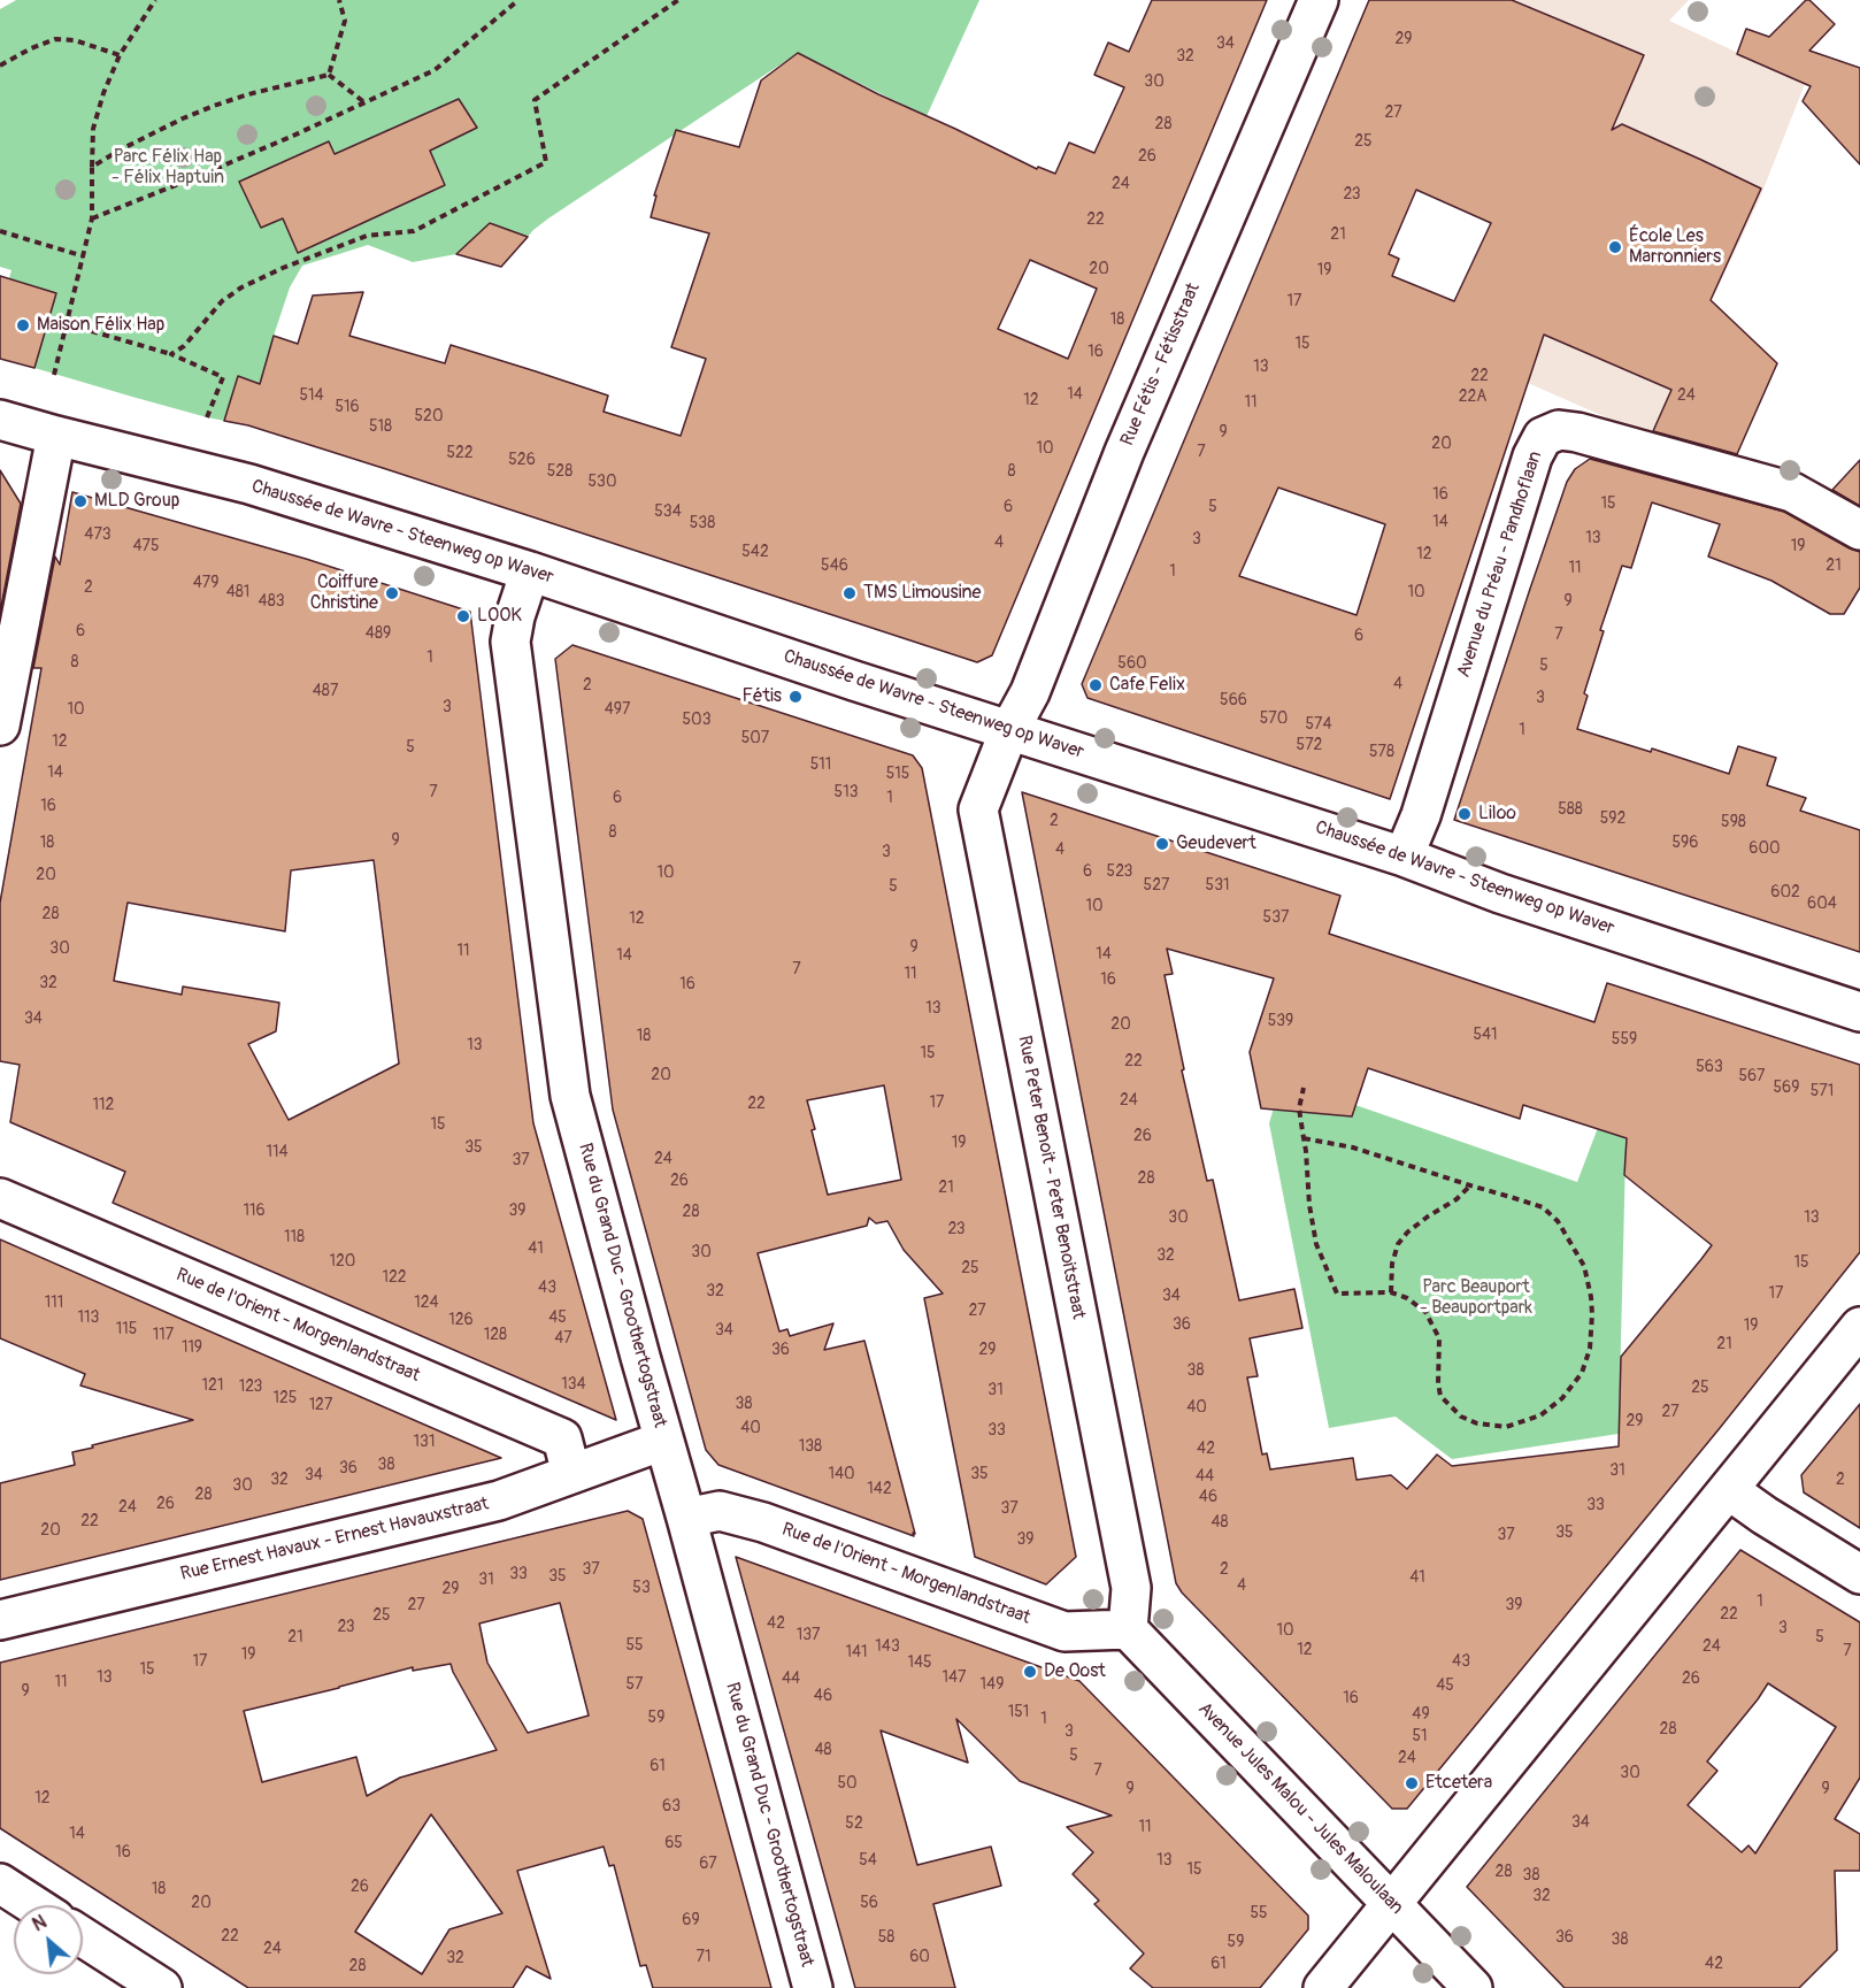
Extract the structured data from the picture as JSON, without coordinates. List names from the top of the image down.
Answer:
{
  "streets": {
    "street": [
      "Rue Fétis - Fétisstraat",
      "Chaussée de Wavre - Steenweg op Waver",
      "Avenue du Préau - Pandhoflaan",
      "Rue Peter Benoit - Peter Benoitstraat",
      "Rue du Grand Duc - Groothertogstraat",
      "Rue de l'Orient - Morgenlandstraat",
      "Rue Ernest Havaux - Ernest Havauxstraat",
      "Avenue Jules Malou - Jules Maloulaan"
    ]
  },
  "crossings": [
    ["Rue Fétis - Fétisstraat", "Chaussée de Wavre - Steenweg op Waver"],
    ["Rue Fétis - Fétisstraat", "Rue Peter Benoit - Peter Benoitstraat"],
    ["Chaussée de Wavre - Steenweg op Waver", "Avenue du Préau - Pandhoflaan"],
    ["Chaussée de Wavre - Steenweg op Waver", "Rue Peter Benoit - Peter Benoitstraat"],
    ["Chaussée de Wavre - Steenweg op Waver", "Rue du Grand Duc - Groothertogstraat"],
    ["Rue Peter Benoit - Peter Benoitstraat", "Rue de l'Orient - Morgenlandstraat"],
    ["Rue Peter Benoit - Peter Benoitstraat", "Avenue Jules Malou - Jules Maloulaan"],
    ["Rue du Grand Duc - Groothertogstraat", "Rue de l'Orient - Morgenlandstraat"],
    ["Rue du Grand Duc - Groothertogstraat", "Rue Ernest Havaux - Ernest Havauxstraat"],
    ["Rue de l'Orient - Morgenlandstraat", "Rue Ernest Havaux - Ernest Havauxstraat"],
    ["Rue de l'Orient - Morgenlandstraat", "Avenue Jules Malou - Jules Maloulaan"]
  ],
  "parks": ["Parc Félix Hap - Félix Haptuin", "Parc Beauport - Beauportpark"],
  "places": [
    "École Les Marronniers",
    "Maison Félix Hap",
    "MLD Group",
    "Coiffure Christine",
    "TMS Limousine",
    "LOOK",
    "Cafe Felix",
    "Fétis",
    "Liloo",
    "Geudevert",
    "De Oost",
    "Etcetera"
  ],
  "house_numbers": [
    "29",
    "34",
    "32",
    "30",
    "27",
    "28",
    "25",
    "26",
    "24",
    "23",
    "22",
    "21",
    "20",
    "19",
    "17",
    "18",
    "15",
    "16",
    "13",
    "22",
    "14",
    "514",
    "24",
    "22A",
    "12",
    "11",
    "516",
    "520",
    "518",
    "9",
    "20",
    "10",
    "7",
    "522",
    "526",
    "528",
    "8",
    "530",
    "16",
    "15",
    "6",
    "5",
    "534",
    "14",
    "538",
    "473",
    "13",
    "3",
    "4",
    "475",
    "19",
    "542",
    "12",
    "546",
    "21",
    "11",
    "1",
    "479",
    "2",
    "481",
    "10",
    "483",
    "9",
    "6",
    "489",
    "7",
    "6",
    "1",
    "8",
    "560",
    "5",
    "4",
    "2",
    "487",
    "3",
    "566",
    "3",
    "10",
    "497",
    "570",
    "503",
    "574",
    "1",
    "507",
    "12",
    "572",
    "5",
    "578",
    "511",
    "14",
    "515",
    "7",
    "513",
    "6",
    "1",
    "16",
    "588",
    "592",
    "2",
    "598",
    "8",
    "9",
    "18",
    "596",
    "600",
    "4",
    "3",
    "6",
    "523",
    "10",
    "20",
    "527",
    "531",
    "5",
    "602",
    "604",
    "10",
    "28",
    "537",
    "12",
    "9",
    "30",
    "11",
    "14",
    "14",
    "7",
    "11",
    "16",
    "32",
    "16",
    "13",
    "34",
    "539",
    "20",
    "541",
    "18",
    "559",
    "13",
    "15",
    "22",
    "563",
    "20",
    "567",
    "569",
    "571",
    "24",
    "17",
    "22",
    "112",
    "15",
    "26",
    "19",
    "35",
    "114",
    "24",
    "37",
    "28",
    "26",
    "21",
    "116",
    "39",
    "28",
    "30",
    "13",
    "23",
    "118",
    "41",
    "30",
    "32",
    "120",
    "15",
    "25",
    "122",
    "43",
    "32",
    "17",
    "34",
    "111",
    "124",
    "27",
    "113",
    "45",
    "126",
    "36",
    "19",
    "115",
    "34",
    "117",
    "128",
    "47",
    "21",
    "119",
    "36",
    "29",
    "38",
    "134",
    "121",
    "123",
    "25",
    "31",
    "125",
    "38",
    "127",
    "40",
    "27",
    "29",
    "40",
    "33",
    "131",
    "138",
    "42",
    "38",
    "36",
    "31",
    "140",
    "35",
    "34",
    "44",
    "32",
    "2",
    "30",
    "142",
    "28",
    "46",
    "26",
    "33",
    "24",
    "37",
    "22",
    "48",
    "20",
    "35",
    "37",
    "39",
    "37",
    "2",
    "33",
    "35",
    "41",
    "31",
    "4",
    "53",
    "29",
    "1",
    "27",
    "39",
    "22",
    "25",
    "42",
    "23",
    "3",
    "10",
    "137",
    "21",
    "5",
    "55",
    "143",
    "24",
    "12",
    "7",
    "141",
    "19",
    "17",
    "43",
    "145",
    "15",
    "13",
    "147",
    "44",
    "26",
    "11",
    "57",
    "149",
    "45",
    "9",
    "46",
    "16",
    "151",
    "49",
    "59",
    "1",
    "28",
    "3",
    "51",
    "48",
    "5",
    "24",
    "61",
    "7",
    "30",
    "50",
    "9",
    "9",
    "12",
    "63",
    "34",
    "52",
    "11",
    "14",
    "65",
    "16",
    "54",
    "13",
    "67",
    "15",
    "28",
    "38",
    "26",
    "18",
    "32",
    "20",
    "56",
    "55",
    "69",
    "22",
    "58",
    "36",
    "38",
    "59",
    "24",
    "71",
    "60",
    "32",
    "61",
    "42",
    "28"
  ],
  "north": "top left"
}
